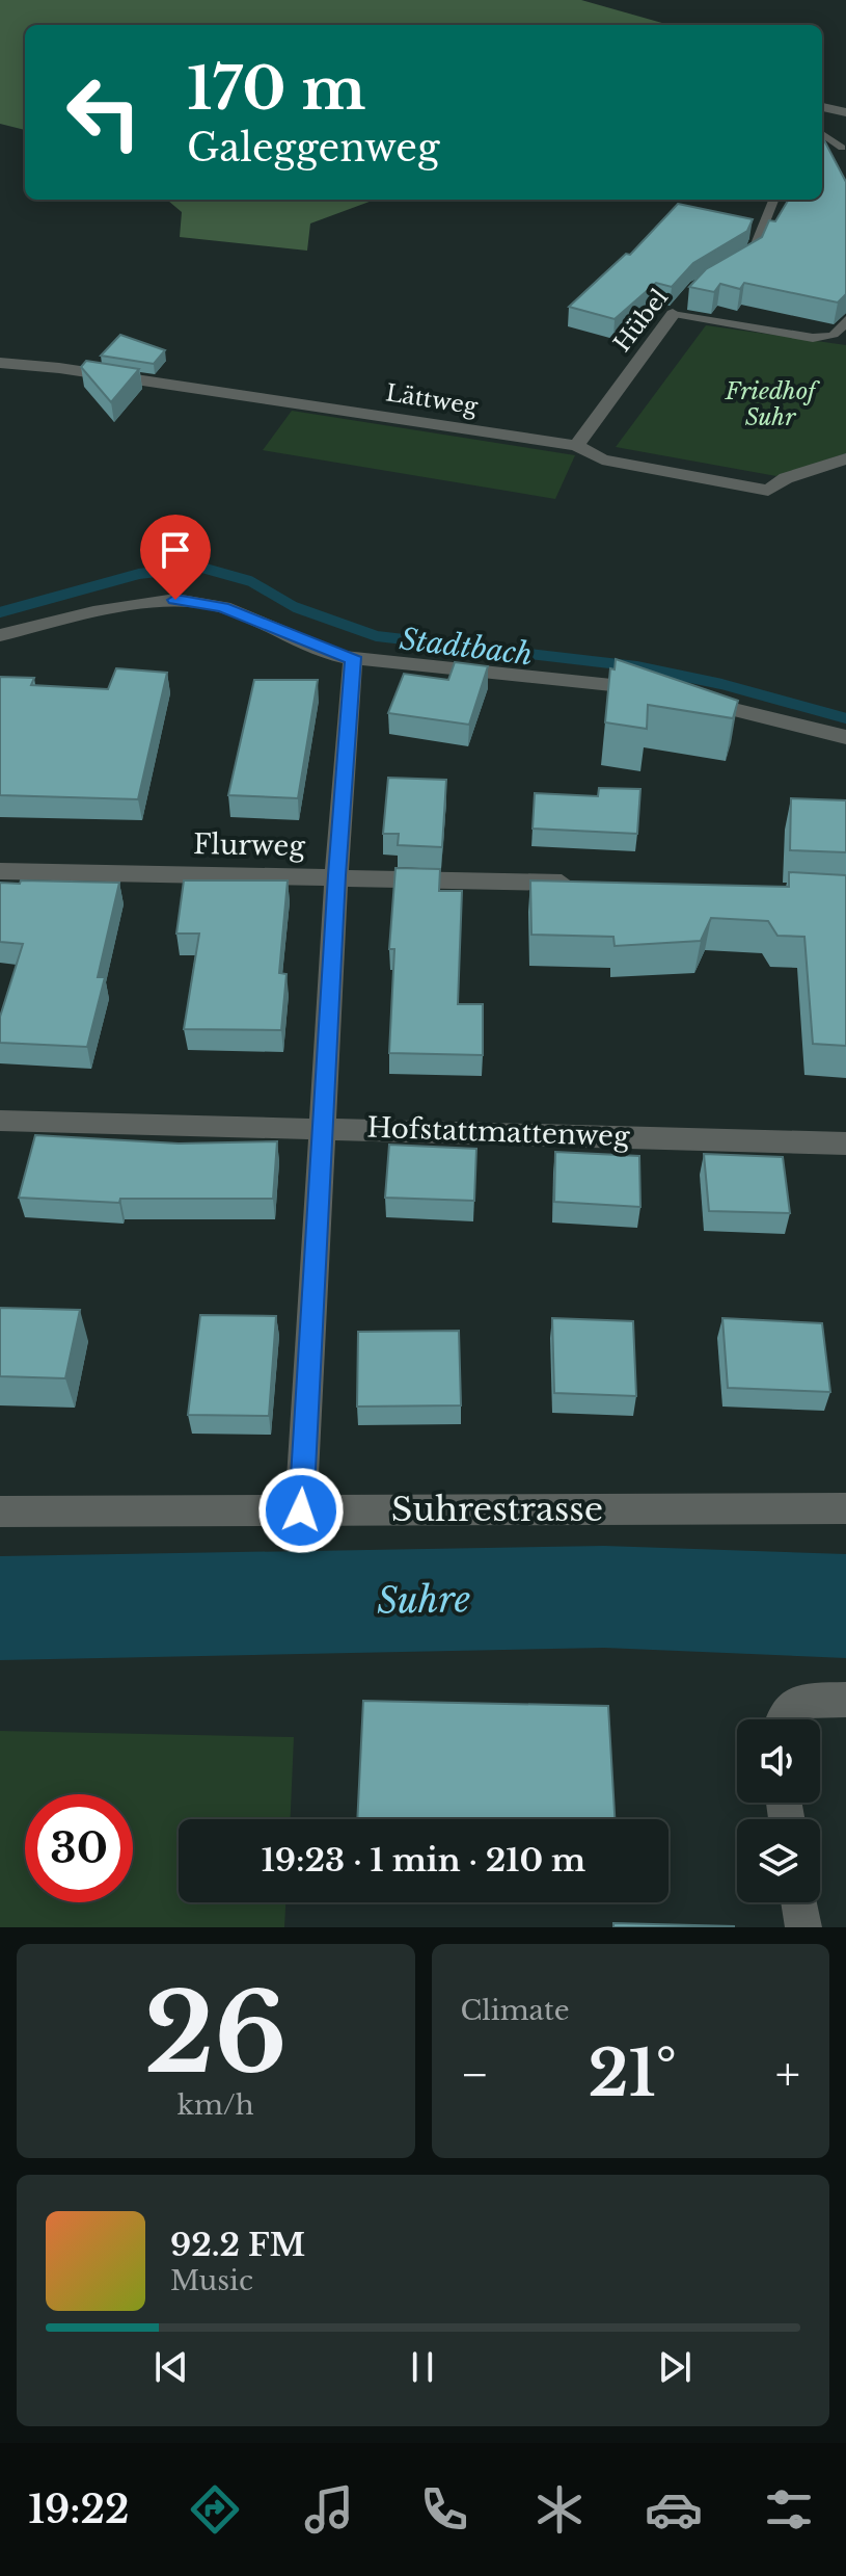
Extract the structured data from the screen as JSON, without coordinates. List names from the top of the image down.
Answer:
{
  "streets": {
    "street": [
      "Hübel",
      "Lättweg",
      "Flurweg",
      "Hofstattmattenweg",
      "Suhrestrasse"
    ]
  },
  "crossings": [
    ["Hübel", "Lättweg"]
  ],
  "water": ["Stadtbach", "Suhre"],
  "parks": ["Friedhof Suhr"],
  "page": {
    "turn": ["170 m", "Galeggenweg"],
    "limit": "30",
    "trip": "19:23 · 1 min · 210 m",
    "tile": [
      ["26", "km/h"],
      "Climate"
    ],
    "heat": ["−", "21°", "+"],
    "song": ["92.2 FM", "Music"],
    "tabs": "19:22"
  }
}
